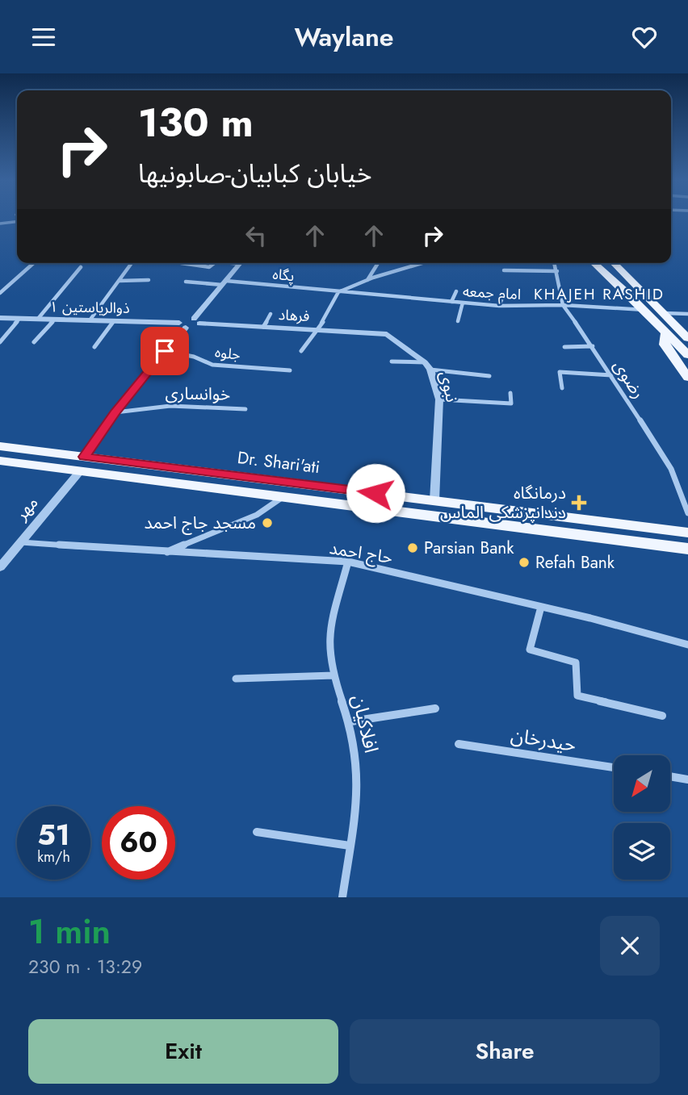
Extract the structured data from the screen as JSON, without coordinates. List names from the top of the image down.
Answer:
{
  "streets": {
    "main road": ["Dr. Shari'ati"],
    "street": [
      "پگاه",
      "امام جمعه",
      "ذوالریاستین ۱",
      "فرهاد",
      "جلوه",
      "رضوی",
      "نبوی",
      "خوانساری",
      "مهر",
      "حاج احمد",
      "افلاکیان",
      "حیدرخان"
    ]
  },
  "crossings": [
    ["پگاه", "امام جمعه"],
    ["امام جمعه", "رضوی"],
    ["ذوالریاستین ۱", "فرهاد"],
    ["ذوالریاستین ۱", "مهر"],
    ["فرهاد", "نبوی"],
    ["جلوه", "مهر"],
    ["نبوی", "Dr. Shari'ati"],
    ["خوانساری", "مهر"],
    ["Dr. Shari'ati", "مهر"],
    ["مهر", "حاج احمد"],
    ["حاج احمد", "افلاکیان"]
  ],
  "districts": ["KHAJEH RASHID"],
  "places": {
    "health": ["درمانگاه دندانپزشکی الماس"],
    "other": ["مسجد جاج احمد", "Parsian Bank", "Refah Bank"]
  },
  "north": "bottom left",
  "page": {
    "header": "Waylane",
    "turn": ["130 m", "خیابان کبابیان-صابونیها"],
    "speed": "51 km/h",
    "limit": "60",
    "heading": ["1 min", "230 m · 13:29"],
    "buttons": ["Exit", "Share"]
  }
}
